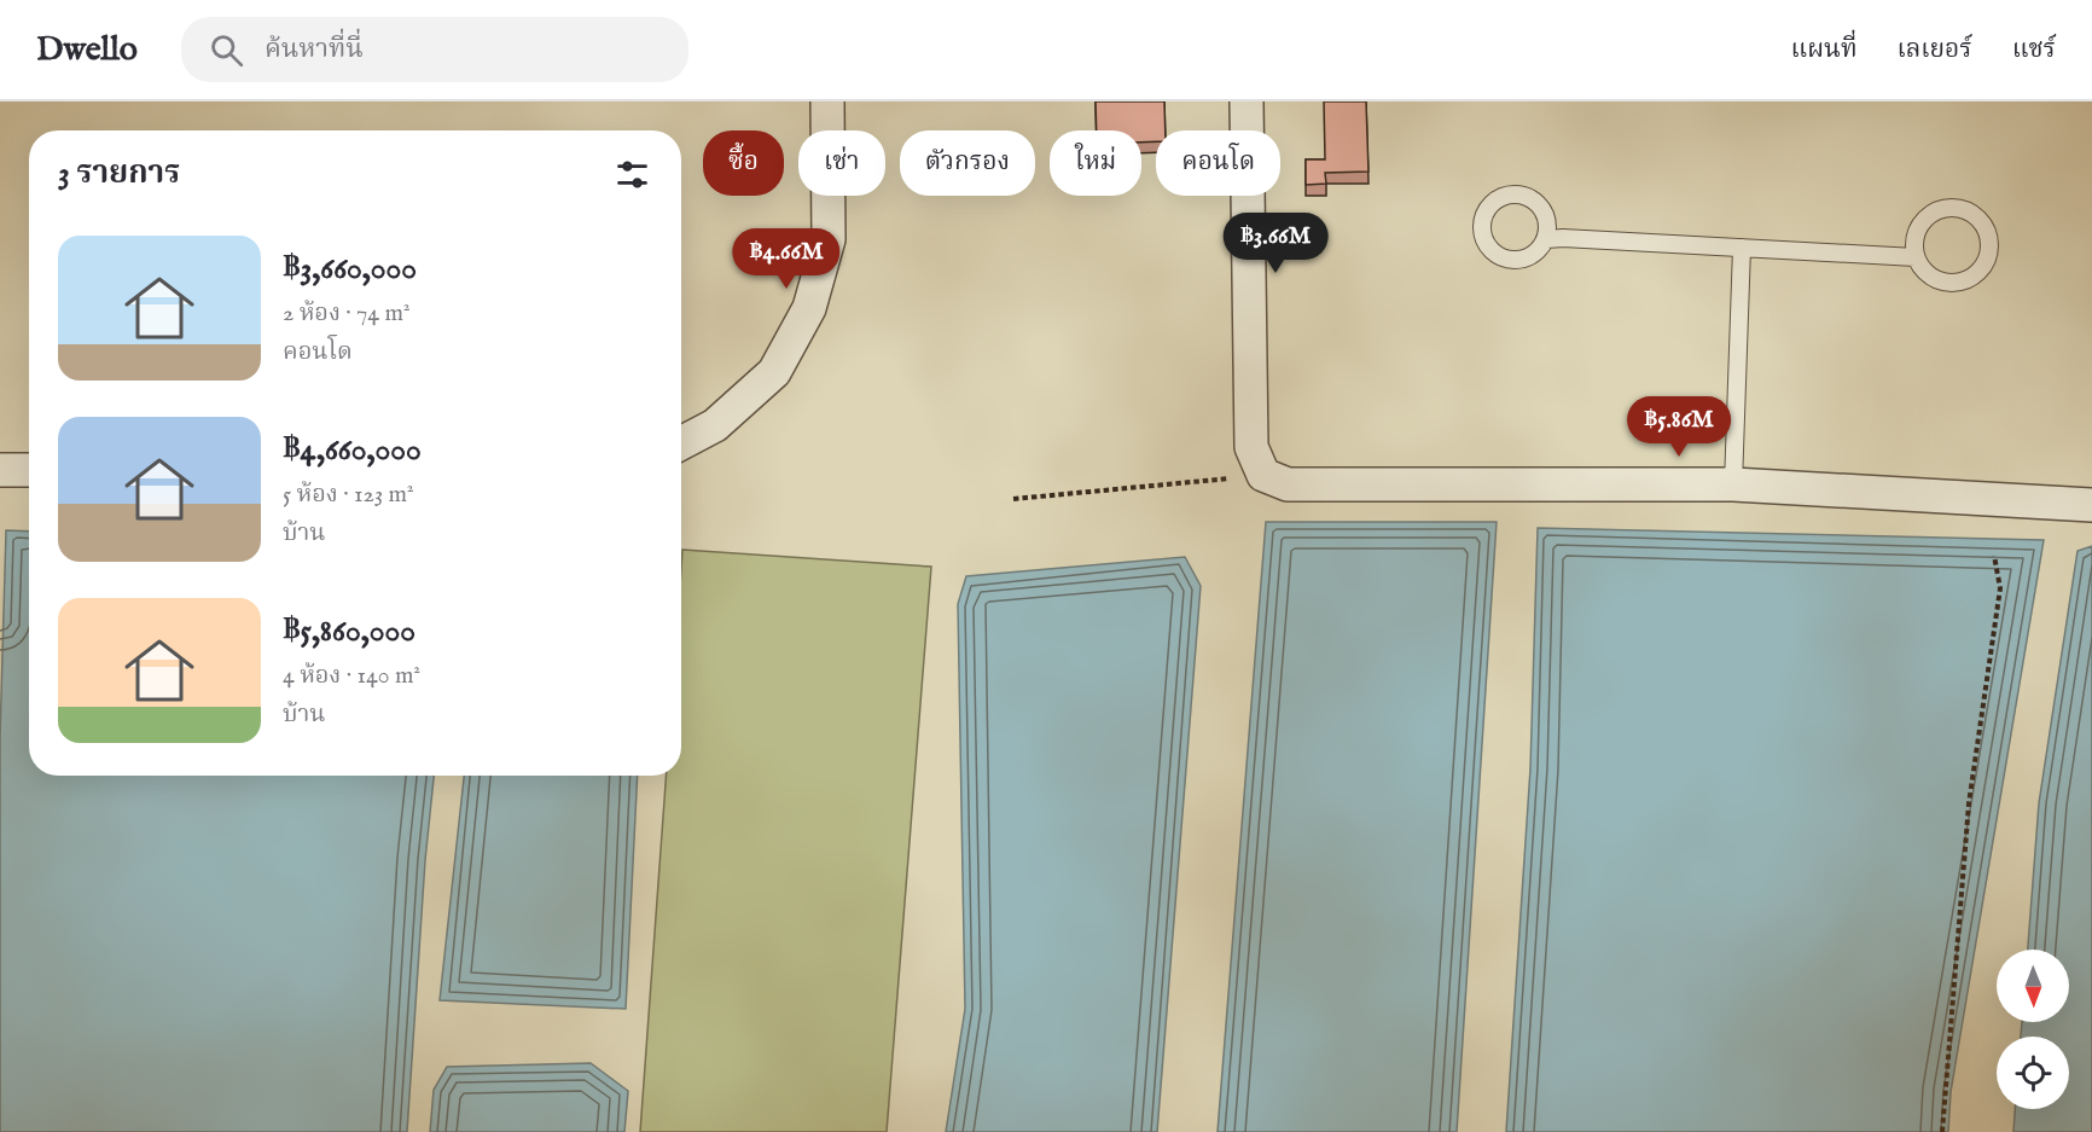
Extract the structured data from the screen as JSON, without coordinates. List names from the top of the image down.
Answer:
{
  "north": "bottom",
  "page": {
    "header": "Dwello",
    "search": "ค้นหาที่นี่",
    "nav": ["แผนที่", "เลเยอร์", "แชร์"],
    "chip": [
      "ซื้อ",
      "เช่า",
      "ตัวกรอง",
      "ใหม่",
      "คอนโด"
    ],
    "heading": "3 รายการ",
    "price": ["฿3.66M", "฿4.66M", "฿5.86M"],
    "list": [
      {
        "name": "฿3,660,000",
        "note": "2 ห้อง · 74 m² · คอนโด"
      },
      {
        "name": "฿4,660,000",
        "note": "5 ห้อง · 123 m² · บ้าน"
      },
      {
        "name": "฿5,860,000",
        "note": "4 ห้อง · 140 m² · บ้าน"
      }
    ]
  }
}
